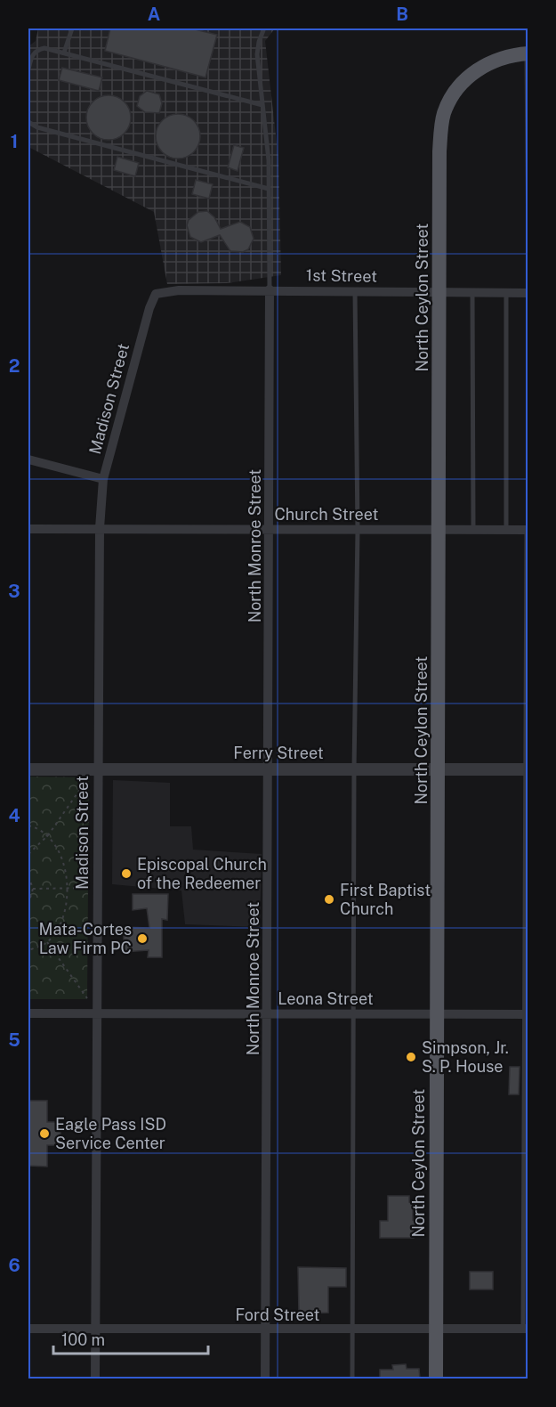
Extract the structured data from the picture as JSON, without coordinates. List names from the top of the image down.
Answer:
{
  "streets": {
    "main road": ["North Ceylon Street"],
    "street": [
      "1st Street",
      "Madison Street",
      "Church Street",
      "North Monroe Street",
      "Ferry Street",
      "Leona Street",
      "Ford Street"
    ]
  },
  "crossings": [
    ["1st Street", "North Ceylon Street"],
    ["1st Street", "Madison Street"],
    ["1st Street", "North Monroe Street"],
    ["North Ceylon Street", "Church Street"],
    ["North Ceylon Street", "Ferry Street"],
    ["North Ceylon Street", "Leona Street"],
    ["North Ceylon Street", "Ford Street"],
    ["Madison Street", "Church Street"],
    ["Madison Street", "Ferry Street"],
    ["Madison Street", "Leona Street"],
    ["Madison Street", "Ford Street"],
    ["Church Street", "North Monroe Street"],
    ["North Monroe Street", "Ferry Street"],
    ["North Monroe Street", "Leona Street"],
    ["North Monroe Street", "Ford Street"]
  ],
  "places": [
    "Episcopal Church of the Redeemer",
    "First Baptist Church",
    "Mata-Cortes Law Firm PC",
    "Simpson, Jr. S. P. House",
    "Eagle Pass ISD Service Center"
  ],
  "scale_bar": "100 m",
  "grid": {
    "columns": ["A", "B"],
    "rows": [
      "1",
      "2",
      "3",
      "4",
      "5",
      "6"
    ]
  }
}
